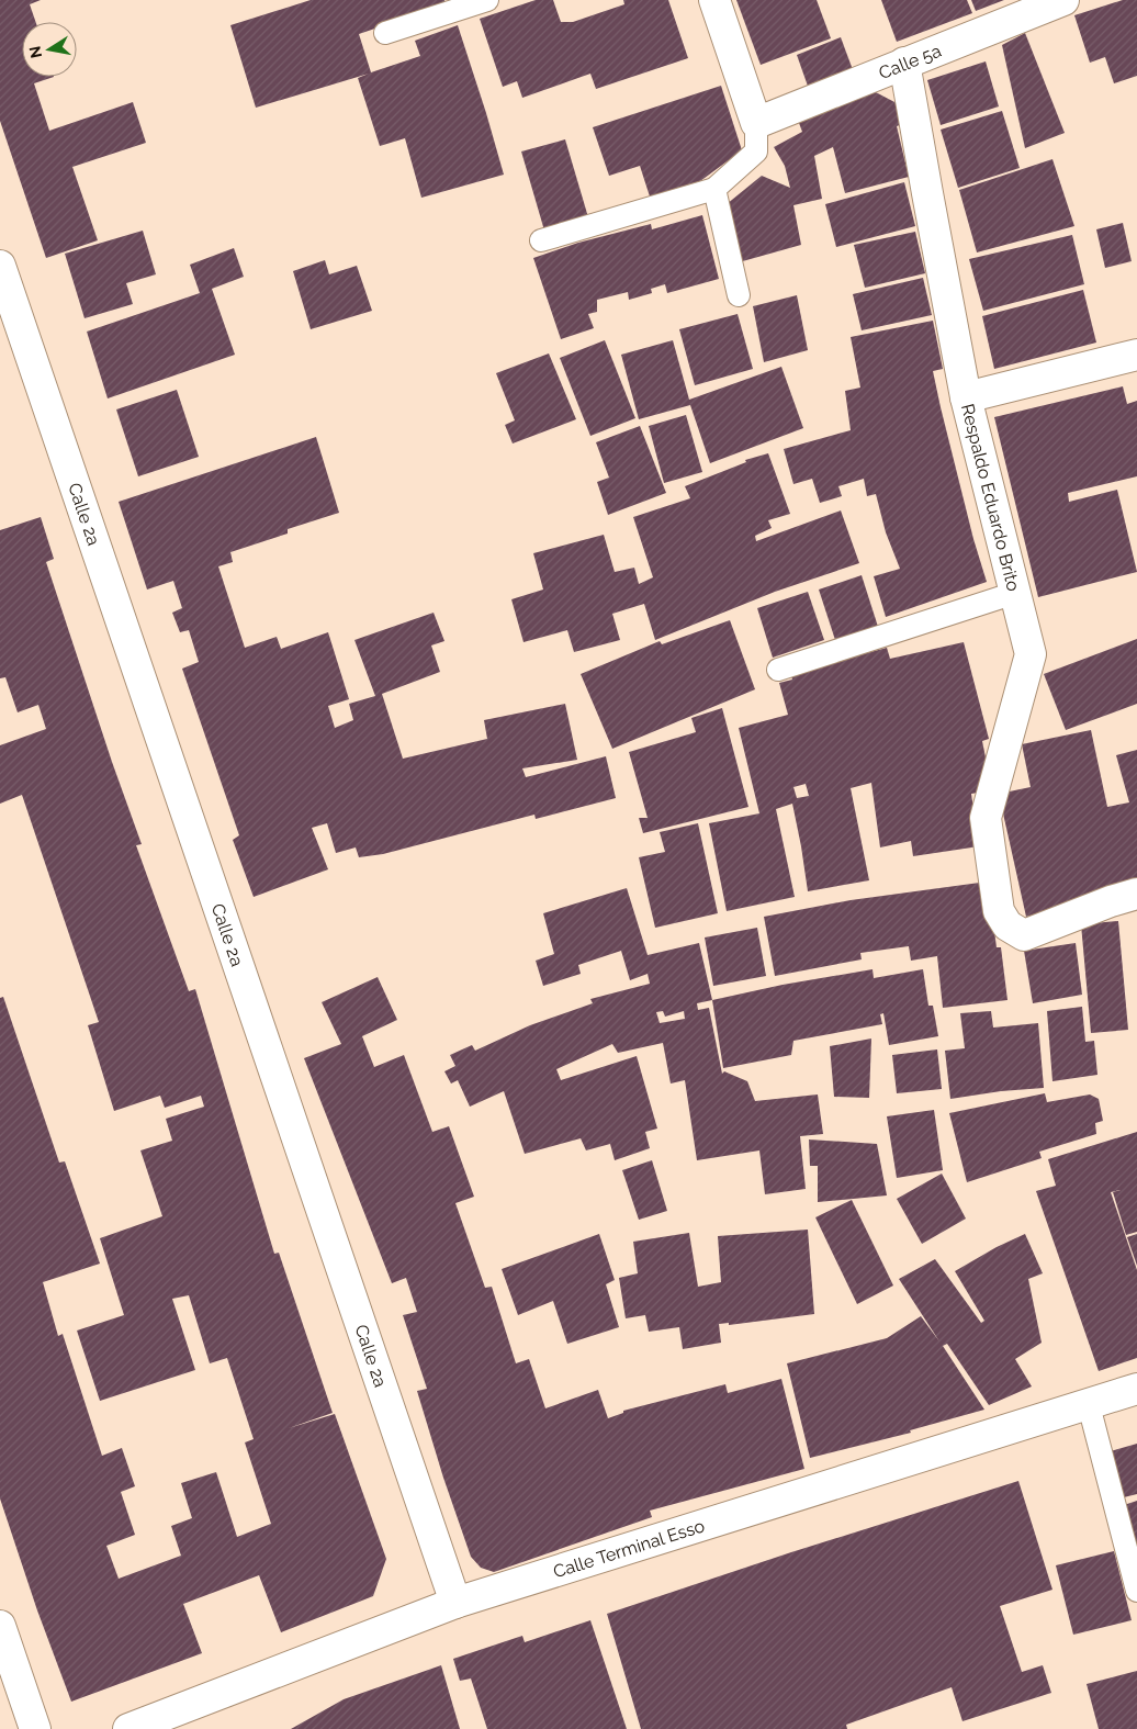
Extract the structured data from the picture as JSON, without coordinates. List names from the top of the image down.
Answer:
{
  "streets": {
    "street": [
      "Calle 5a",
      "Respaldo Eduardo Brito",
      "Calle 2a",
      "Calle Terminal Esso"
    ]
  },
  "crossings": [
    ["Calle 5a", "Respaldo Eduardo Brito"],
    ["Calle 2a", "Calle Terminal Esso"]
  ],
  "north": "left"
}
